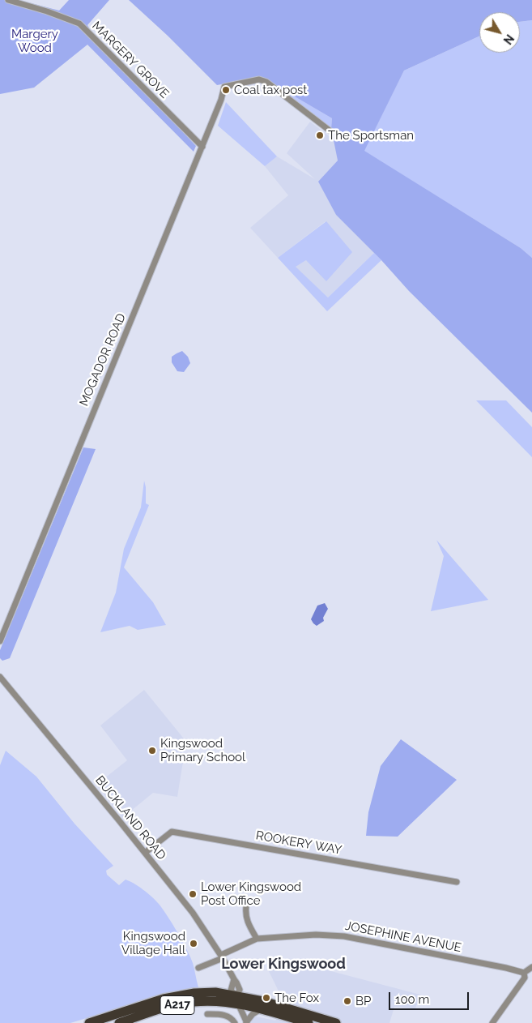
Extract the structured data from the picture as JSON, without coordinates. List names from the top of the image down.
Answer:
{
  "streets": {
    "highway": ["A217"],
    "street": [
      "MARGERY GROVE",
      "MOGADOR ROAD",
      "BUCKLAND ROAD",
      "ROOKERY WAY",
      "JOSEPHINE AVENUE"
    ]
  },
  "crossings": [
    ["MARGERY GROVE", "MOGADOR ROAD"],
    ["BUCKLAND ROAD", "ROOKERY WAY"],
    ["BUCKLAND ROAD", "JOSEPHINE AVENUE"],
    ["BUCKLAND ROAD", "A217"]
  ],
  "districts": ["Lower Kingswood"],
  "parks": ["Margery Wood"],
  "places": [
    "Coal tax post",
    "The Sportsman",
    "Kingswood Primary School",
    "Lower Kingswood Post Office",
    "Kingswood Village Hall",
    "The Fox",
    "BP"
  ],
  "scale_bar": "100 m",
  "north": "bottom right"
}
